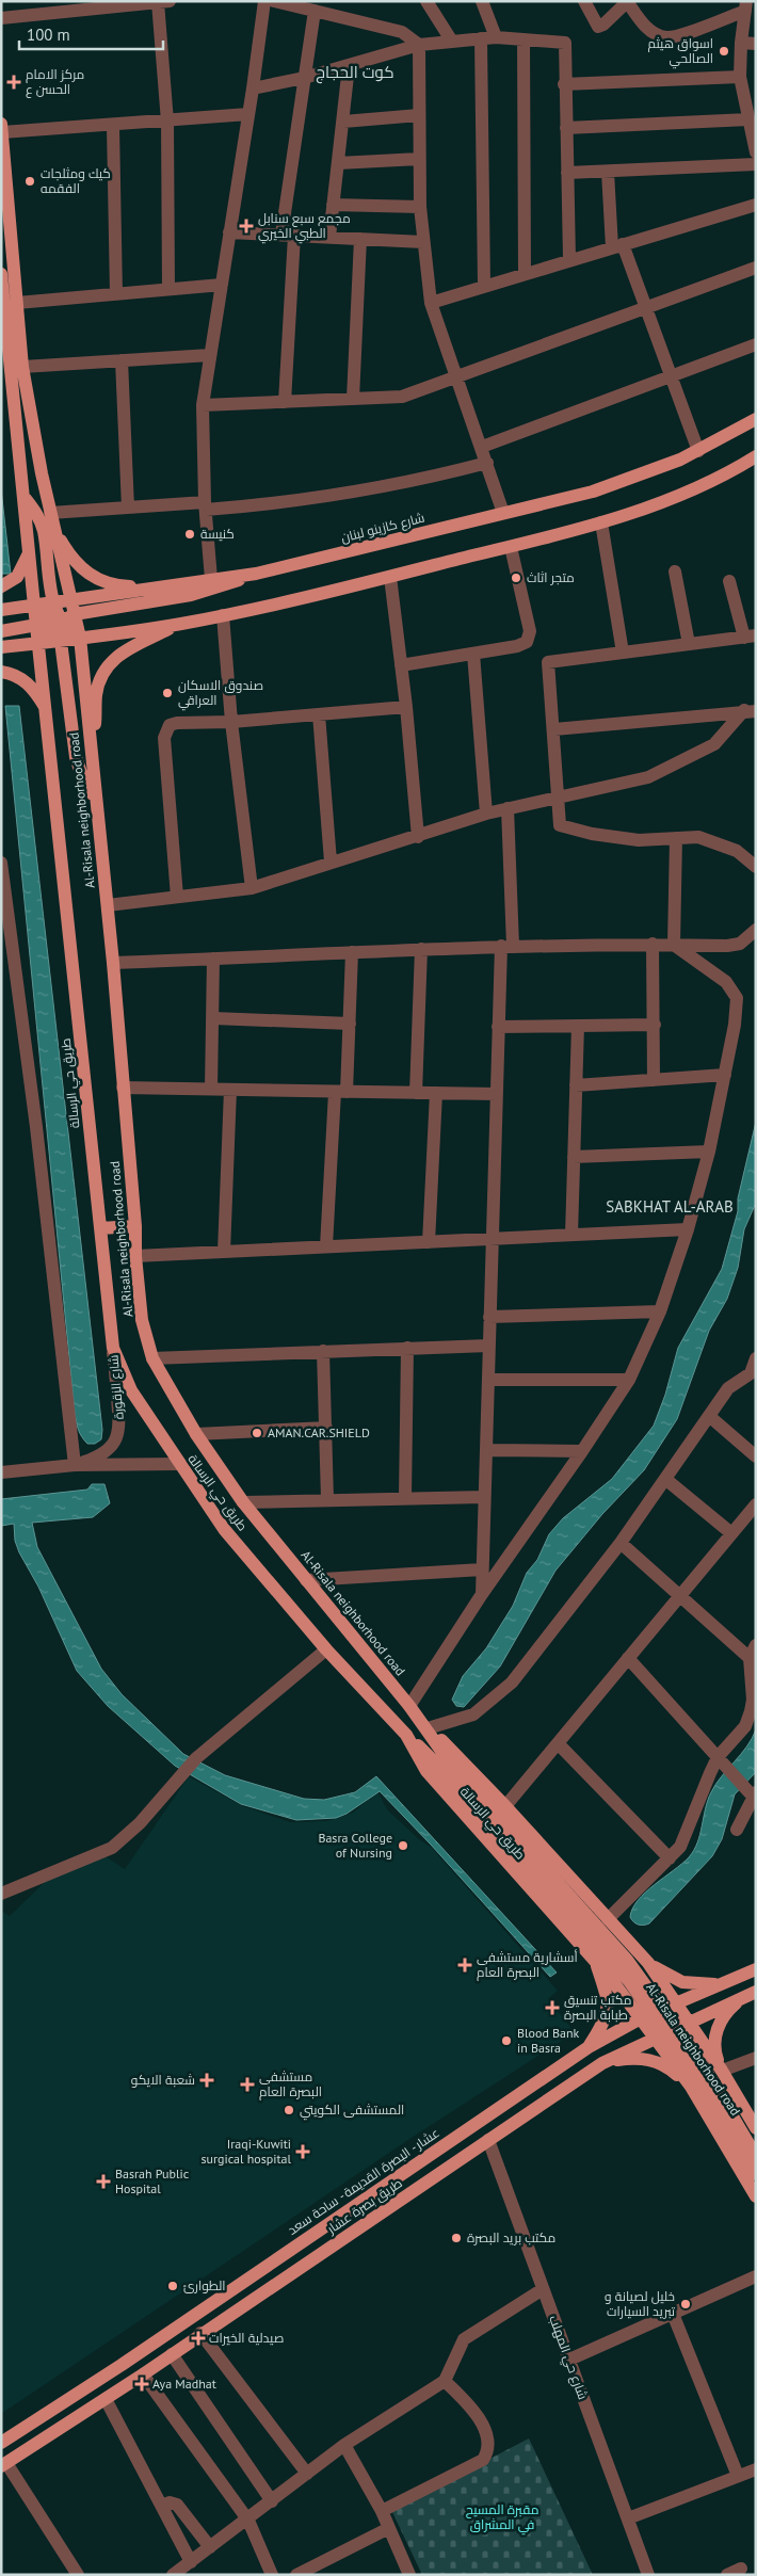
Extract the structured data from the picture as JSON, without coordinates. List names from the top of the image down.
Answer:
{
  "streets": {
    "main road": [
      "شارع كازينو لبنان",
      "Al-Risala neighborhood road",
      "طريق حي الرسالة",
      "عشار - البصرة القديمة - ساحة سعد",
      "طريق بصرة عشار"
    ],
    "street": ["شارع الزقورة", "شارع حي المهلب"]
  },
  "crossings": [
    ["شارع كازينو لبنان", "Al-Risala neighborhood road"],
    ["Al-Risala neighborhood road", "طريق حي الرسالة"],
    ["طريق حي الرسالة", "شارع الزقورة"],
    ["طريق حي الرسالة", "عشار - البصرة القديمة - ساحة سعد"],
    ["طريق حي الرسالة", "طريق بصرة عشار"],
    ["طريق بصرة عشار", "شارع حي المهلب"]
  ],
  "districts": ["كوت الحجاج", "SABKHAT AL-ARAB"],
  "parks": ["مقبرة المسيح في المشراق"],
  "places": {
    "other": [
      "اسواق هيثم الصالحي",
      "كيك ومثلجات الفقمه",
      "كنيسة",
      "متجر اثاث",
      "صندوق الاسكان العراقي",
      "AMAN.CAR.SHIELD",
      "Basra College of Nursing",
      "Blood Bank in Basra",
      "المستشفى الكويتي",
      "مكتب بريد البصرة",
      "الطوارئ",
      "خليل لصيانة و تبريد السيارات"
    ],
    "health": [
      "مركز الامام الحسن ع",
      "مجمع سبع سنابل الطبي الخيري",
      "أسشارية مستشفى البصرة العام",
      "مكتب تنسيق طبابة البصرة",
      "شعبة الايكو",
      "مستشفى البصرة العام",
      "Iraqi-Kuwiti surgical hospital",
      "Basrah Public Hospital",
      "صيدلية الخيرات",
      "Aya Madhat"
    ]
  },
  "scale_bar": "100 m"
}
